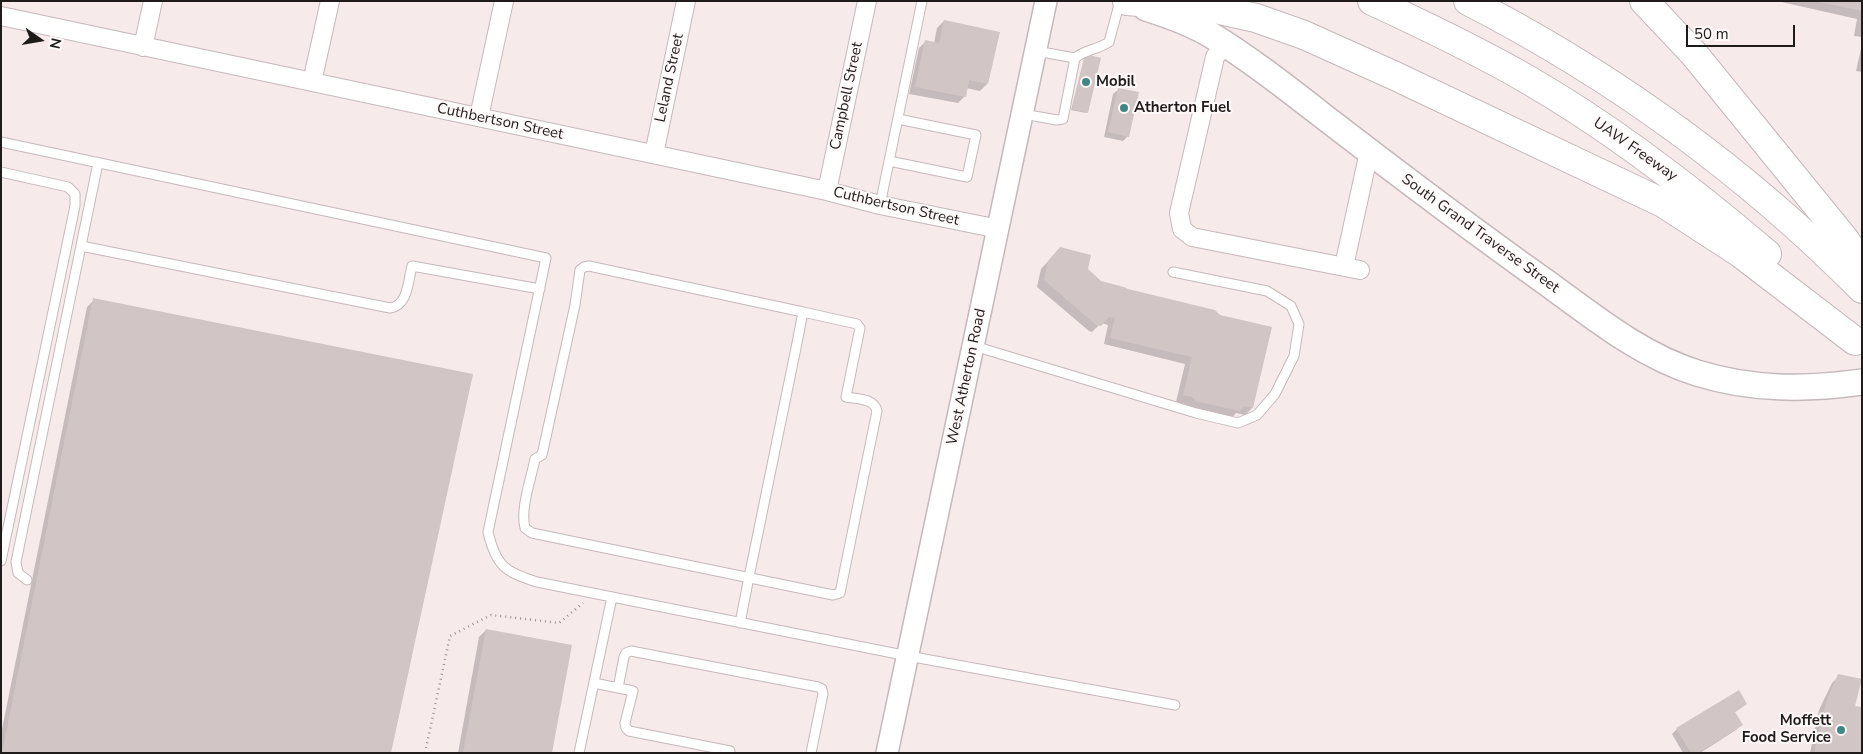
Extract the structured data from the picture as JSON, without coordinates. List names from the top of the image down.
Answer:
{
  "streets": {
    "highway": ["UAW Freeway"],
    "main road": ["South Grand Traverse Street"],
    "street": [
      "Leland Street",
      "Campbell Street",
      "Cuthbertson Street",
      "West Atherton Road"
    ]
  },
  "crossings": [
    ["Leland Street", "Cuthbertson Street"],
    ["Campbell Street", "Cuthbertson Street"],
    ["Cuthbertson Street", "West Atherton Road"]
  ],
  "places": ["Mobil", "Atherton Fuel", "Moffett Food Service"],
  "scale_bar": "50 m",
  "north": "right"
}
